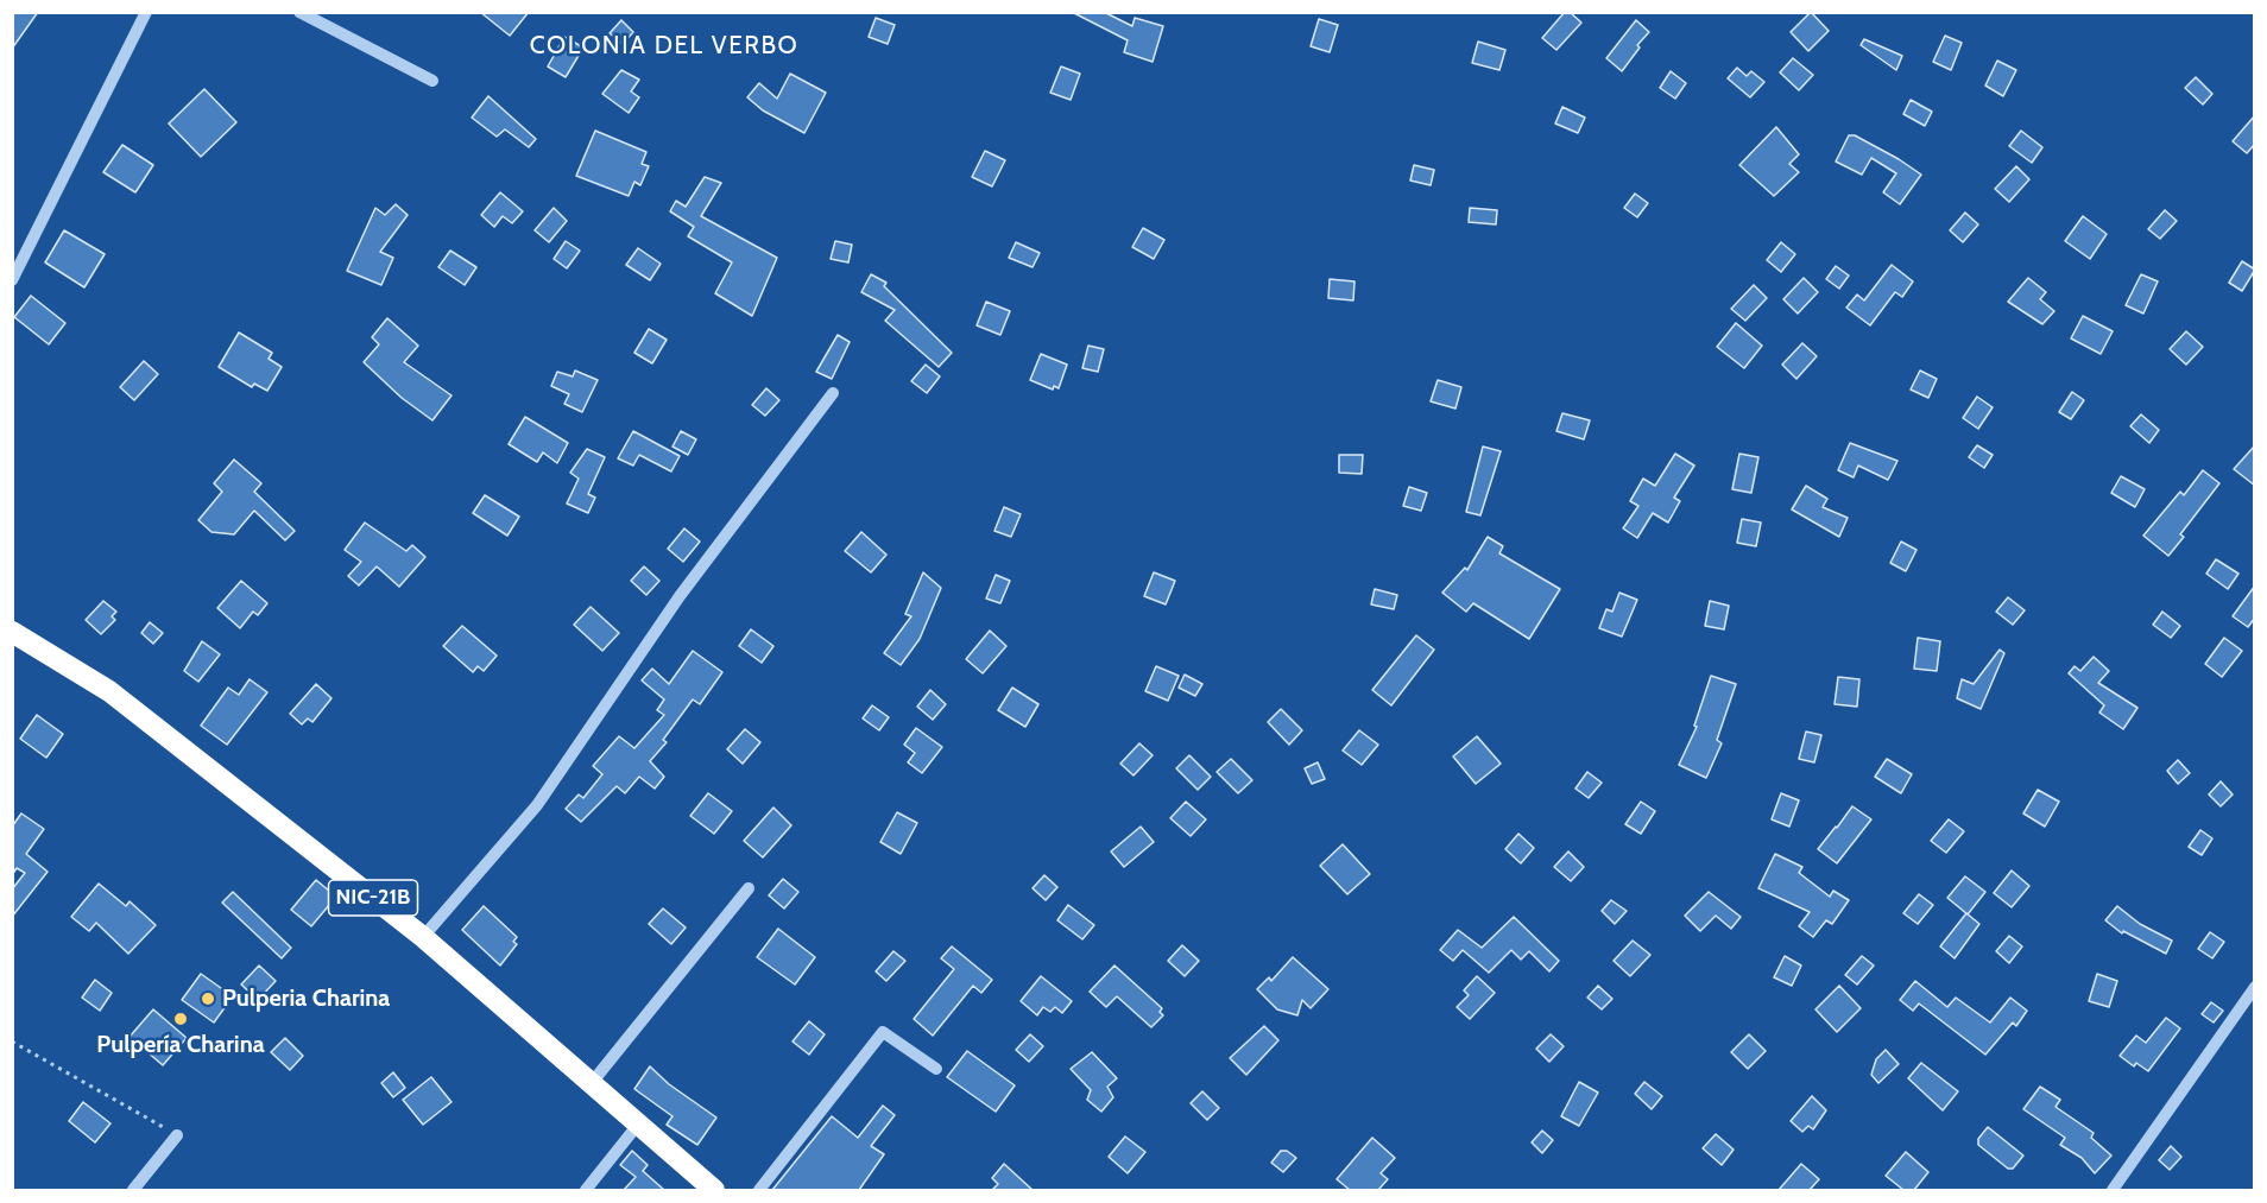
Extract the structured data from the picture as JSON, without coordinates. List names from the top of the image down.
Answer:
{
  "streets": {
    "highway": ["NIC-21B"]
  },
  "districts": ["COLONIA DEL VERBO"],
  "places": ["Pulperia Charina", "Pulpería Charina"]
}
